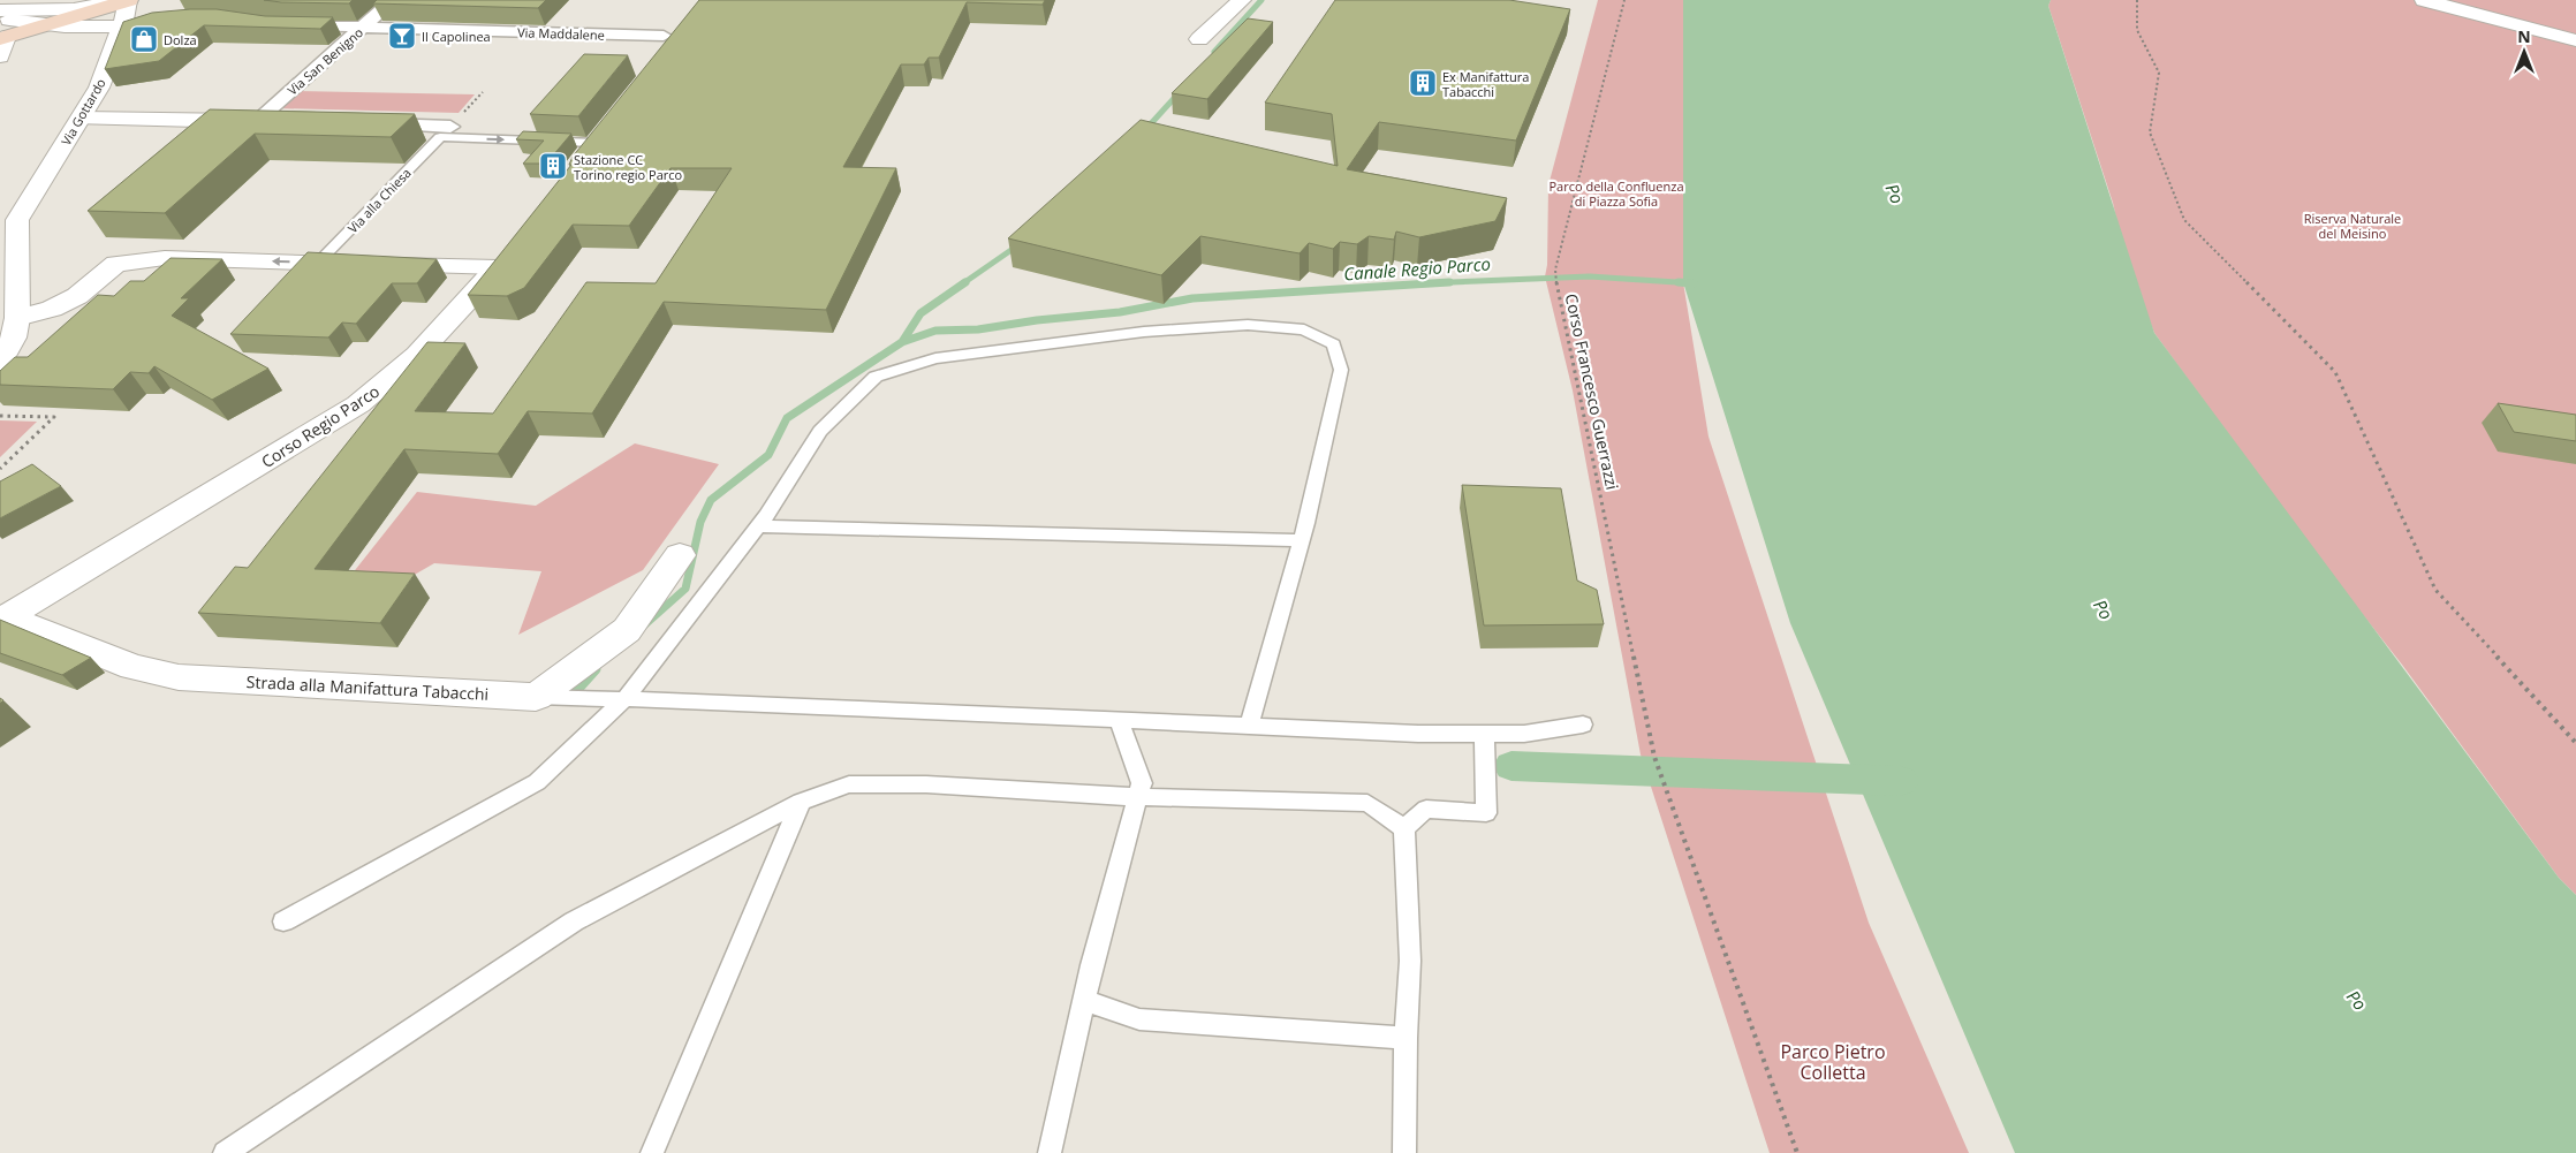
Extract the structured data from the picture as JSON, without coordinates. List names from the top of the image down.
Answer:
{
  "streets": {
    "street": [
      "Via Maddalene",
      "Via San Benigno",
      "Via Gottardo",
      "Corso Regio Parco",
      "Strada alla Manifattura Tabacchi"
    ],
    "lane": ["Via alla Chiesa"],
    "path": ["Corso Francesco Guerrazzi"]
  },
  "crossings": [
    ["Via Maddalene", "Via San Benigno"],
    ["Via alla Chiesa", "Corso Regio Parco"],
    ["Corso Regio Parco", "Strada alla Manifattura Tabacchi"]
  ],
  "water": ["Po", "Canale Regio Parco"],
  "parks": ["Parco della Confluenza di Piazza Sofia", "Riserva Naturale del Meisino", "Parco Pietro Colletta"],
  "places": {
    "bar": ["Il Capolinea"],
    "shop": ["Dolza"],
    "building": ["Ex Manifattura Tabacchi", "Stazione CC Torino regio Parco"]
  },
  "north": "top"
}
